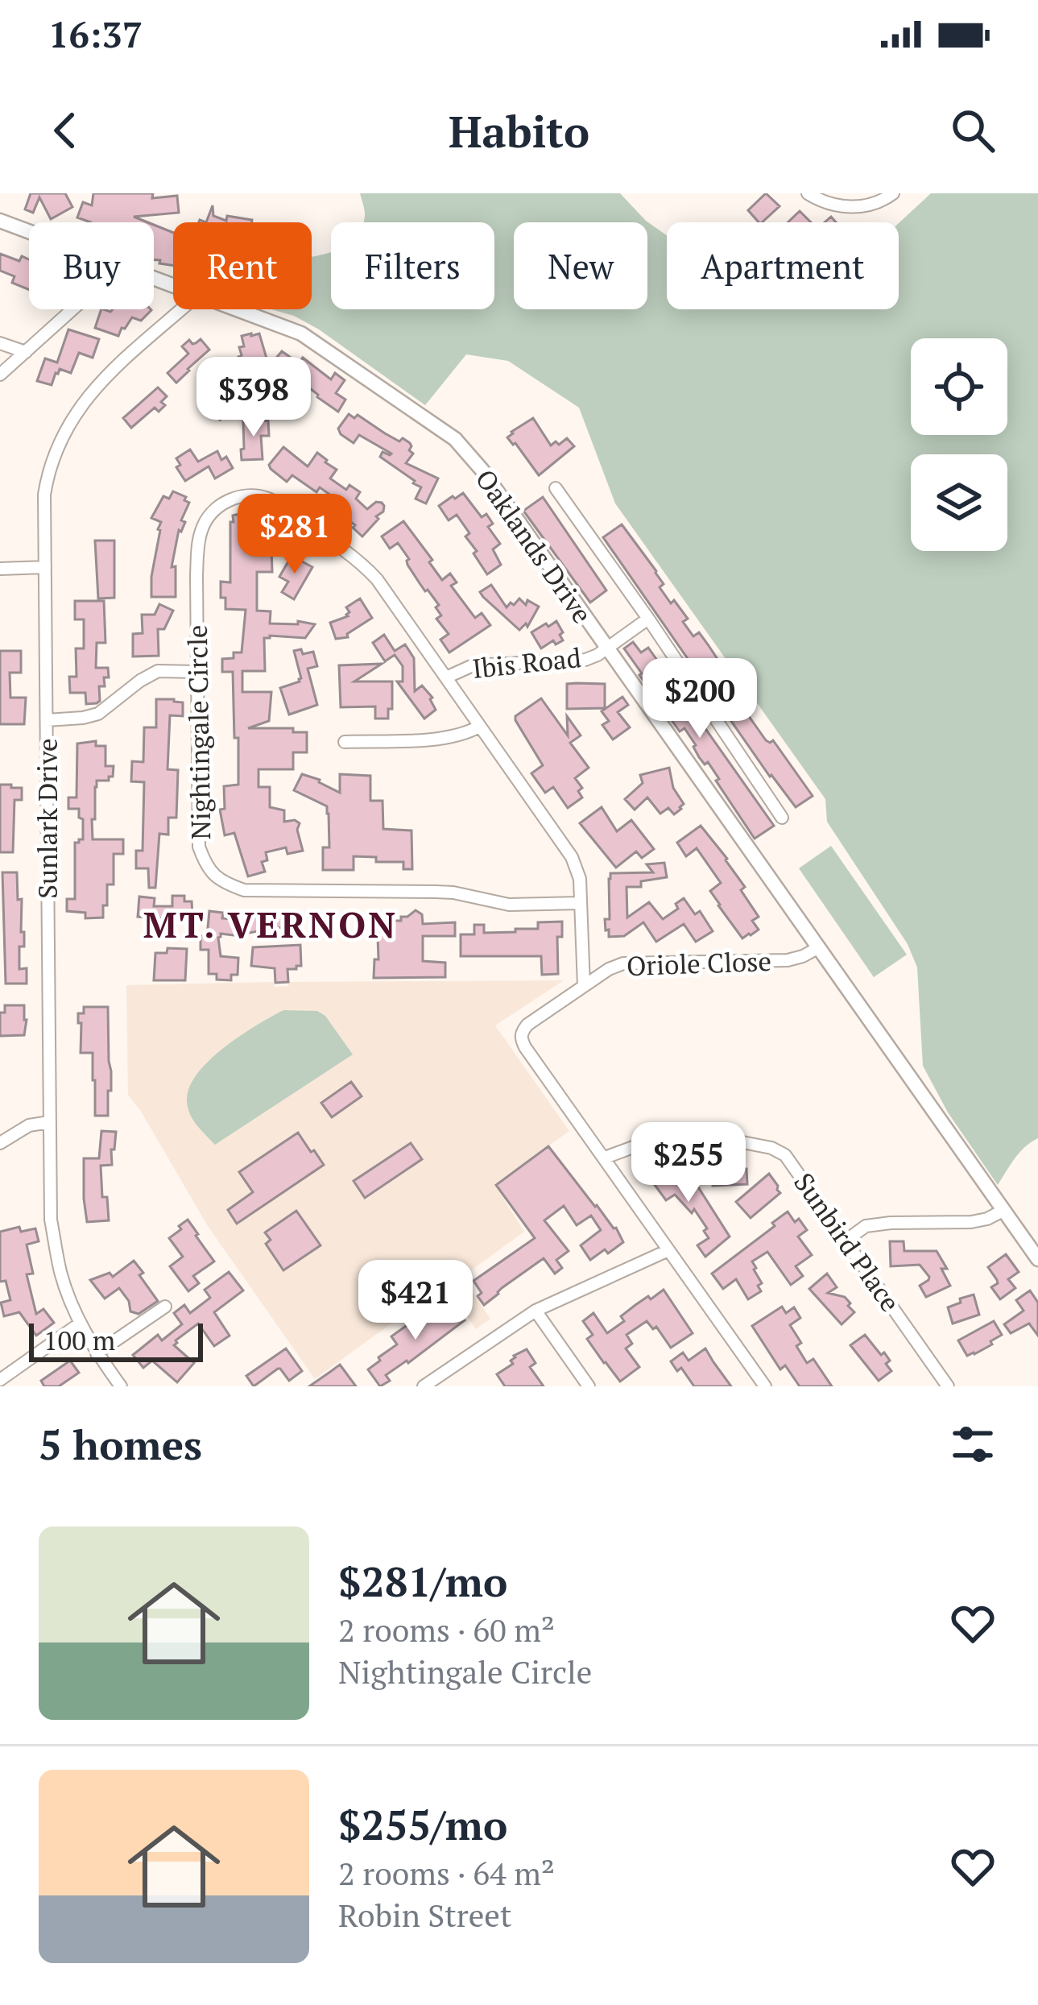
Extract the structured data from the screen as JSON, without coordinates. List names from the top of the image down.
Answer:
{
  "streets": {
    "street": [
      "Oaklands Drive",
      "Ibis Road",
      "Nightingale Circle",
      "Sunlark Drive",
      "Oriole Close",
      "Sunbird Place"
    ]
  },
  "crossings": [
    ["Oaklands Drive", "Ibis Road"],
    ["Oaklands Drive", "Oriole Close"],
    ["Ibis Road", "Nightingale Circle"],
    ["Nightingale Circle", "Oriole Close"],
    ["Oriole Close", "Sunbird Place"]
  ],
  "districts": ["MT. VERNON"],
  "scale_bar": "100 m",
  "page": {
    "status": "16:37",
    "header": "Habito",
    "chip": [
      "Buy",
      "Rent",
      "Filters",
      "New",
      "Apartment"
    ],
    "price": [
      "$398",
      "$281",
      "$200",
      "$255",
      "$421"
    ],
    "scale": "100 m",
    "heading": "5 homes",
    "list": [
      {
        "name": "$281/mo",
        "note": "2 rooms · 60 m² · Nightingale Circle"
      },
      {
        "name": "$255/mo",
        "note": "2 rooms · 64 m² · Robin Street"
      }
    ]
  }
}
